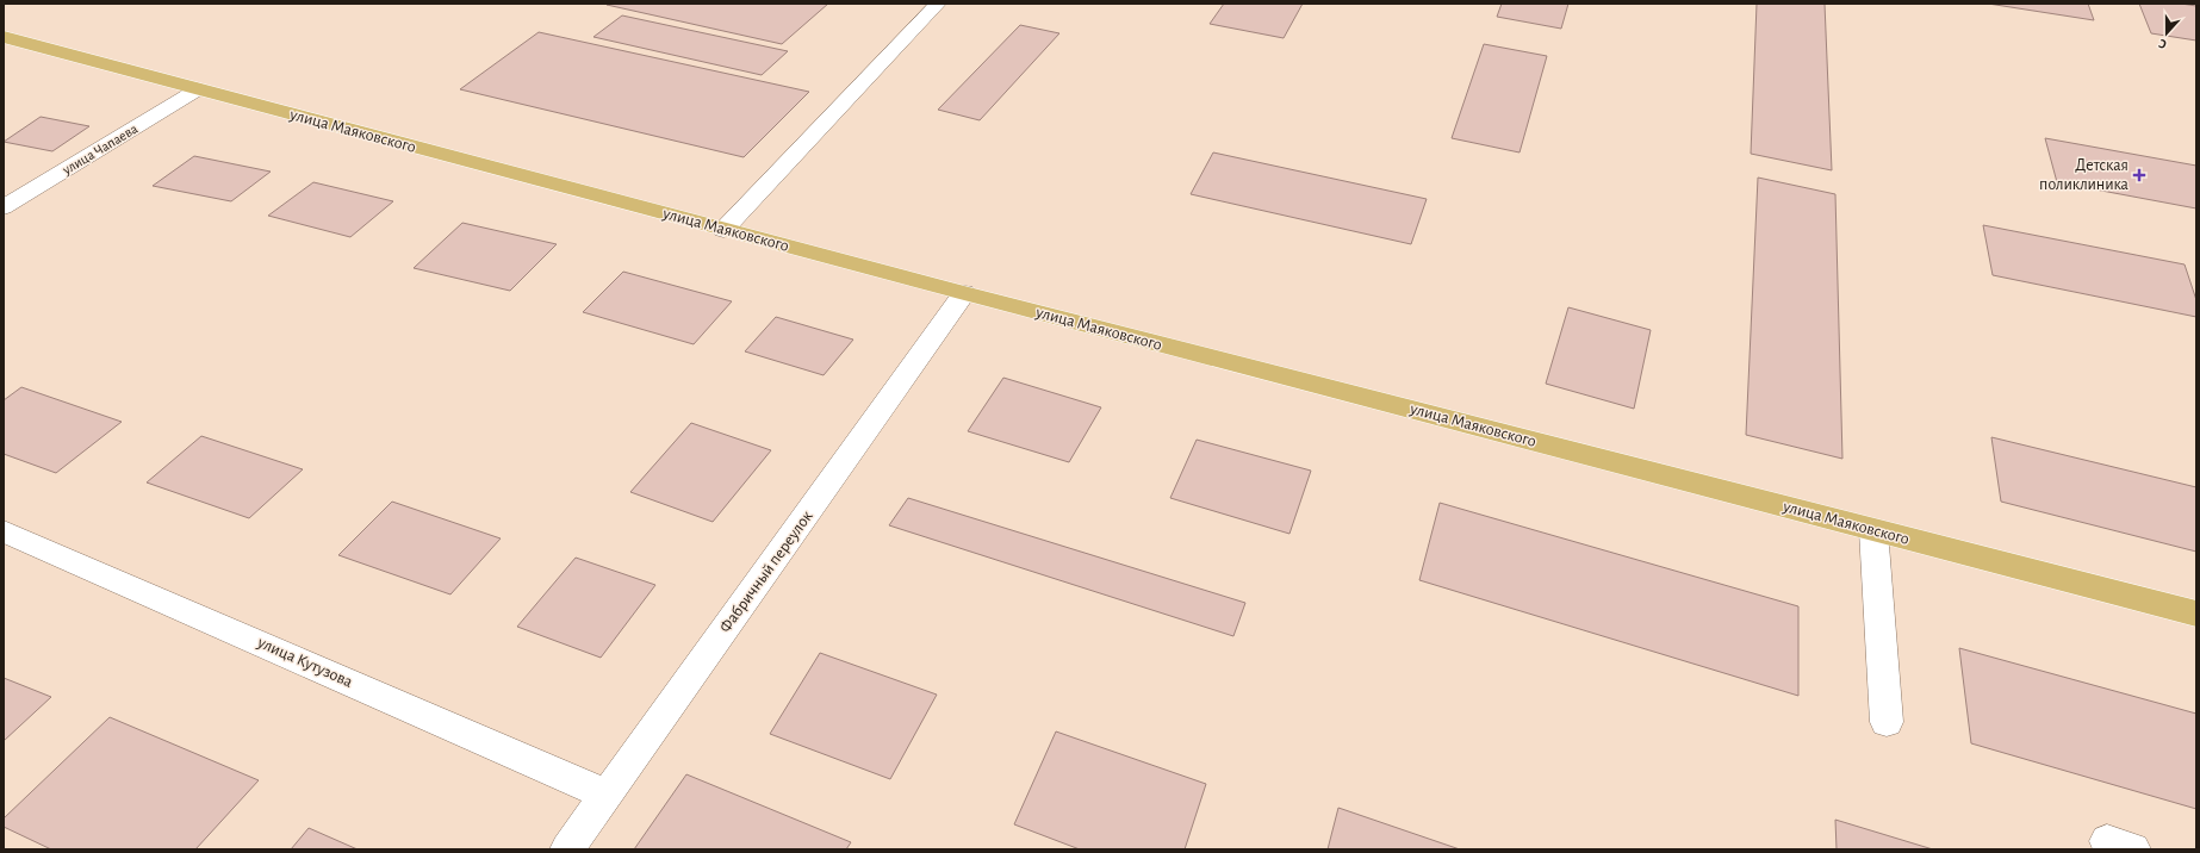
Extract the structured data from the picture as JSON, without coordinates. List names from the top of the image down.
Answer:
{
  "streets": {
    "main road": ["улица Маяковского"],
    "street": ["улица Чапаева", "Фабричный переулок", "улица Кутузова"]
  },
  "crossings": [
    ["улица Маяковского", "улица Чапаева"],
    ["улица Маяковского", "Фабричный переулок"],
    ["Фабричный переулок", "улица Кутузова"]
  ],
  "places": {
    "health": ["Детская поликлиника"]
  },
  "north": "bottom"
}
